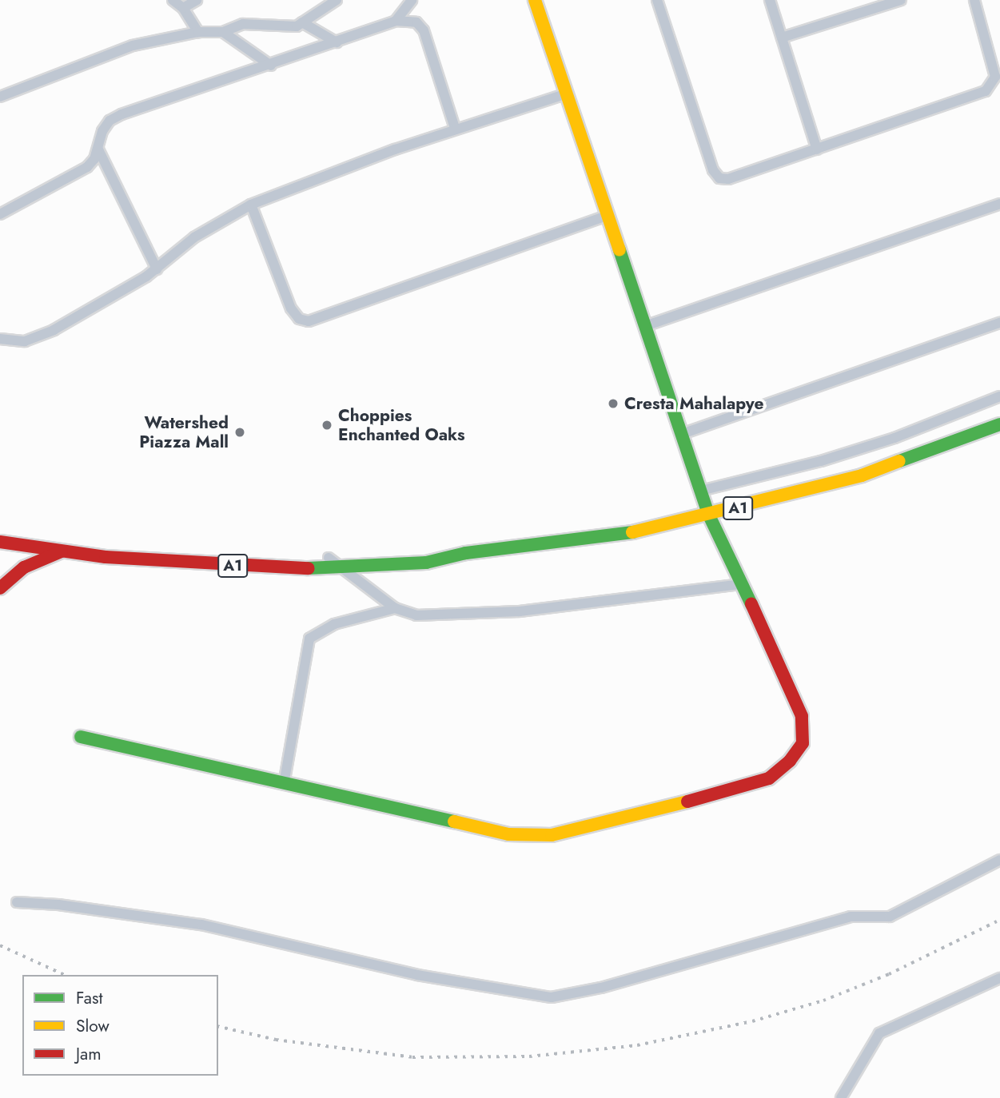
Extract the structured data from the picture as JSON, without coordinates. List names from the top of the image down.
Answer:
{
  "streets": {
    "main road": ["A1"]
  },
  "places": ["Cresta Mahalapye", "Choppies Enchanted Oaks", "Watershed Piazza Mall"],
  "legend": ["Fast", "Slow", "Jam"]
}
